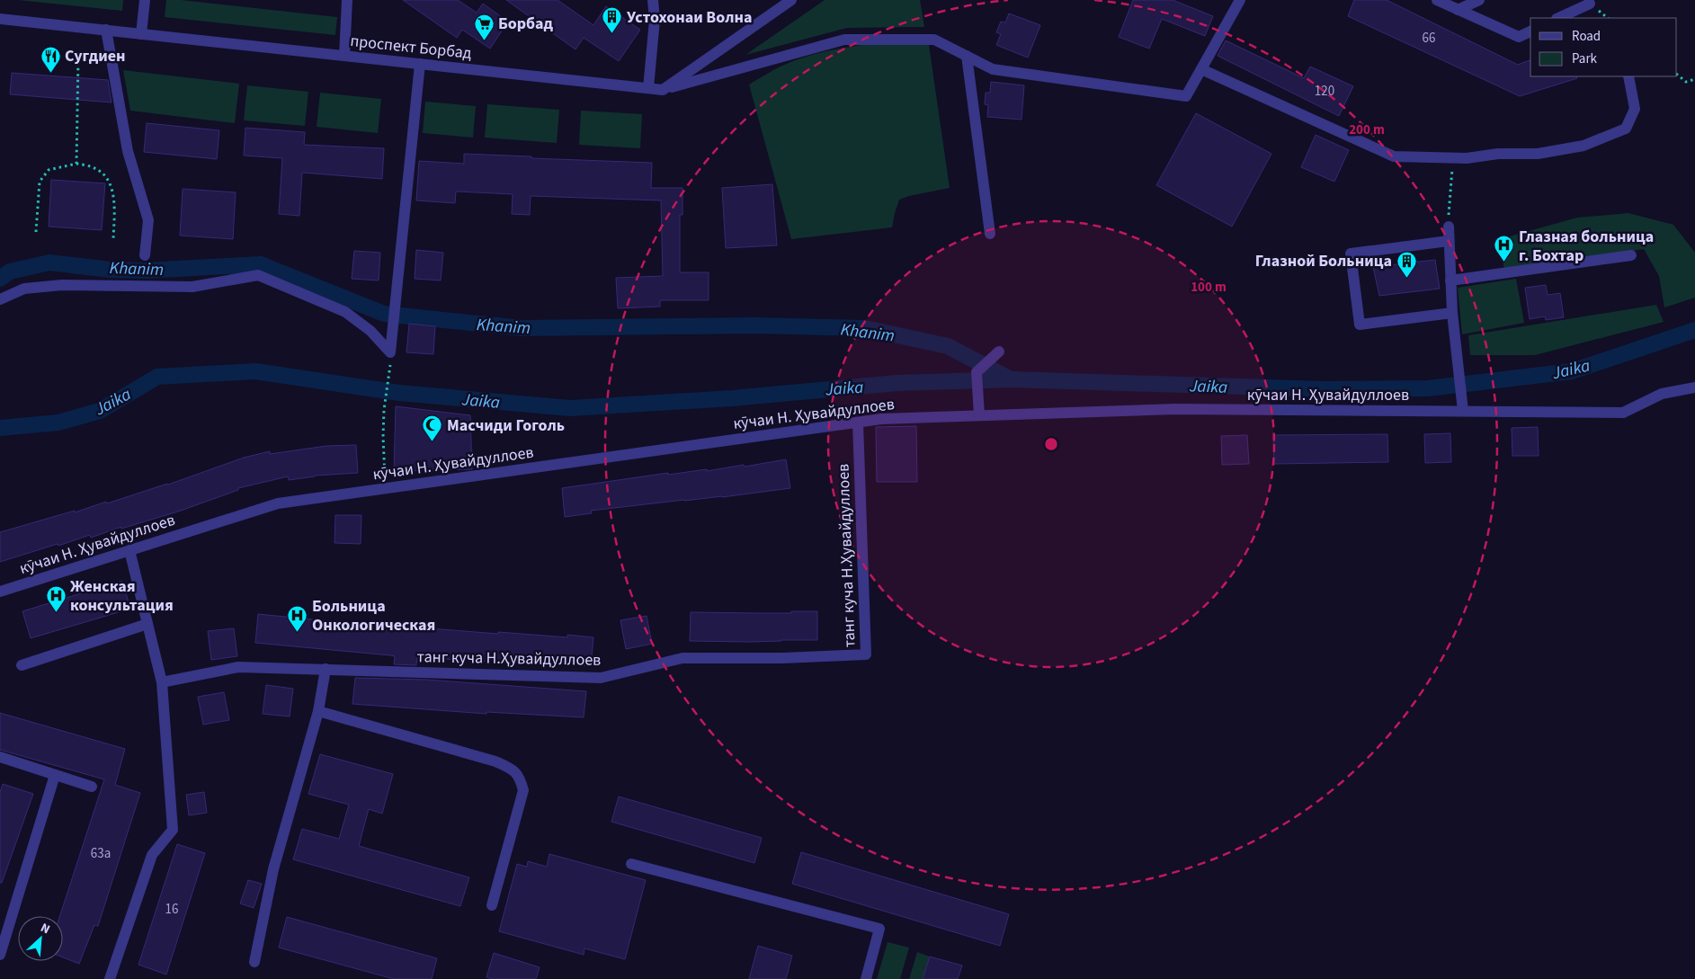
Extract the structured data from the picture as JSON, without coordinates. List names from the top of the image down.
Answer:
{
  "streets": {
    "street": ["проспект Борбад", "кӯчаи Н. Ҳувайдуллоев", "танг куча Н.Ҳувайдуллоев"]
  },
  "crossings": [
    ["кӯчаи Н. Ҳувайдуллоев", "танг куча Н.Ҳувайдуллоев"]
  ],
  "water": ["Khanim", "Jaika"],
  "places": {
    "building": ["Устохонаи Волна", "Глазной Больница"],
    "supermarket": ["Борбад"],
    "restaurant": ["Сугдиен"],
    "hospital": ["Глазная больница г. Бохтар", "Женская консультация", "Больница Онкологическая"],
    "mosque": ["Масчиди Гоголь"]
  },
  "house_numbers": [
    "66",
    "120",
    "63а",
    "16"
  ],
  "legend": ["Road", "Park"],
  "north": "top right",
  "rings": ["200 m", "100 m"]
}
